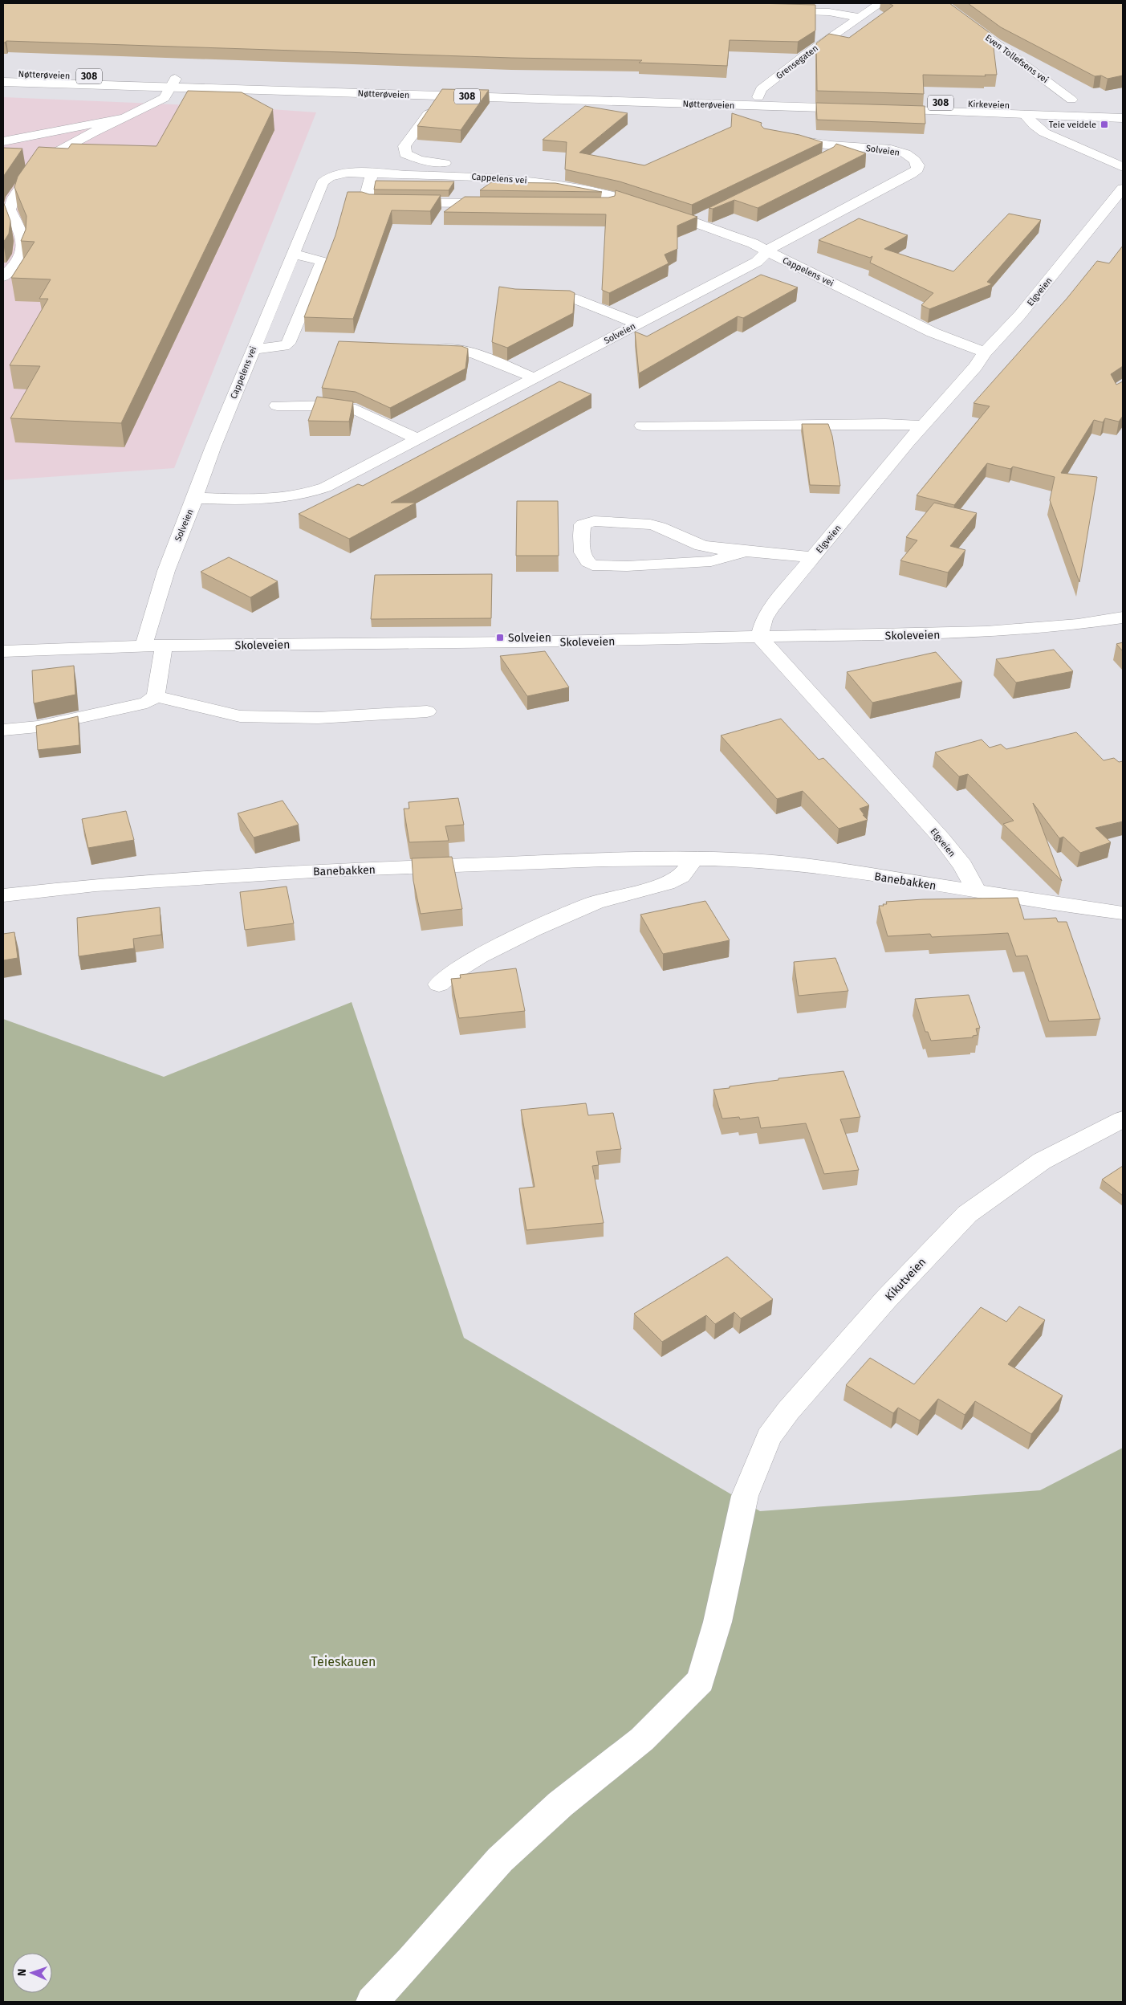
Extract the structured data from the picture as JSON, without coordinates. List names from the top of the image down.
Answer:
{
  "streets": {
    "street": [
      "Even Tollefsens vei",
      "Grensegaten",
      "Nøtterøveien",
      "308",
      "Kirkeveien",
      "Solveien",
      "Cappelens vei",
      "Elgveien",
      "Skoleveien",
      "Banebakken",
      "Kikutveien"
    ]
  },
  "crossings": [
    ["Grensegaten", "Nøtterøveien"],
    ["Grensegaten", "308"],
    ["Nøtterøveien", "308"],
    ["Solveien", "Cappelens vei"],
    ["Solveien", "Skoleveien"],
    ["Cappelens vei", "Elgveien"],
    ["Elgveien", "Skoleveien"],
    ["Elgveien", "Banebakken"]
  ],
  "parks": ["Teieskauen"],
  "places": {
    "transit": ["Teie veidele", "Solveien"]
  },
  "north": "left"
}
